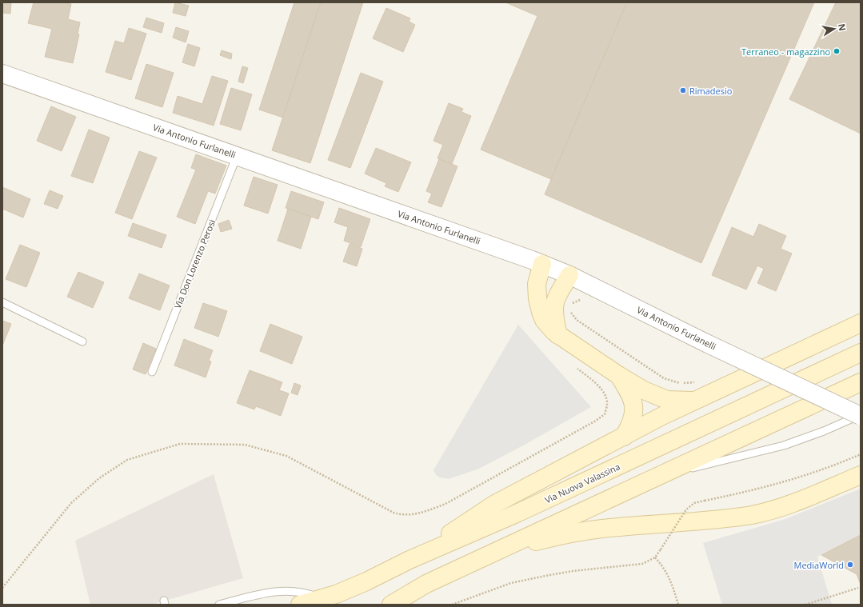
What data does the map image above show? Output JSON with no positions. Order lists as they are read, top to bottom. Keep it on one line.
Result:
{"streets":{"main road":["Via Nuova Valassina"],"street":["Via Antonio Furlanelli"],"lane":["Via Don Lorenzo Perosi"]},"crossings":[["Via Antonio Furlanelli","Via Don Lorenzo Perosi"]],"places":["Terraneo - magazzino","Rimadesio","MediaWorld"],"north":"right"}
